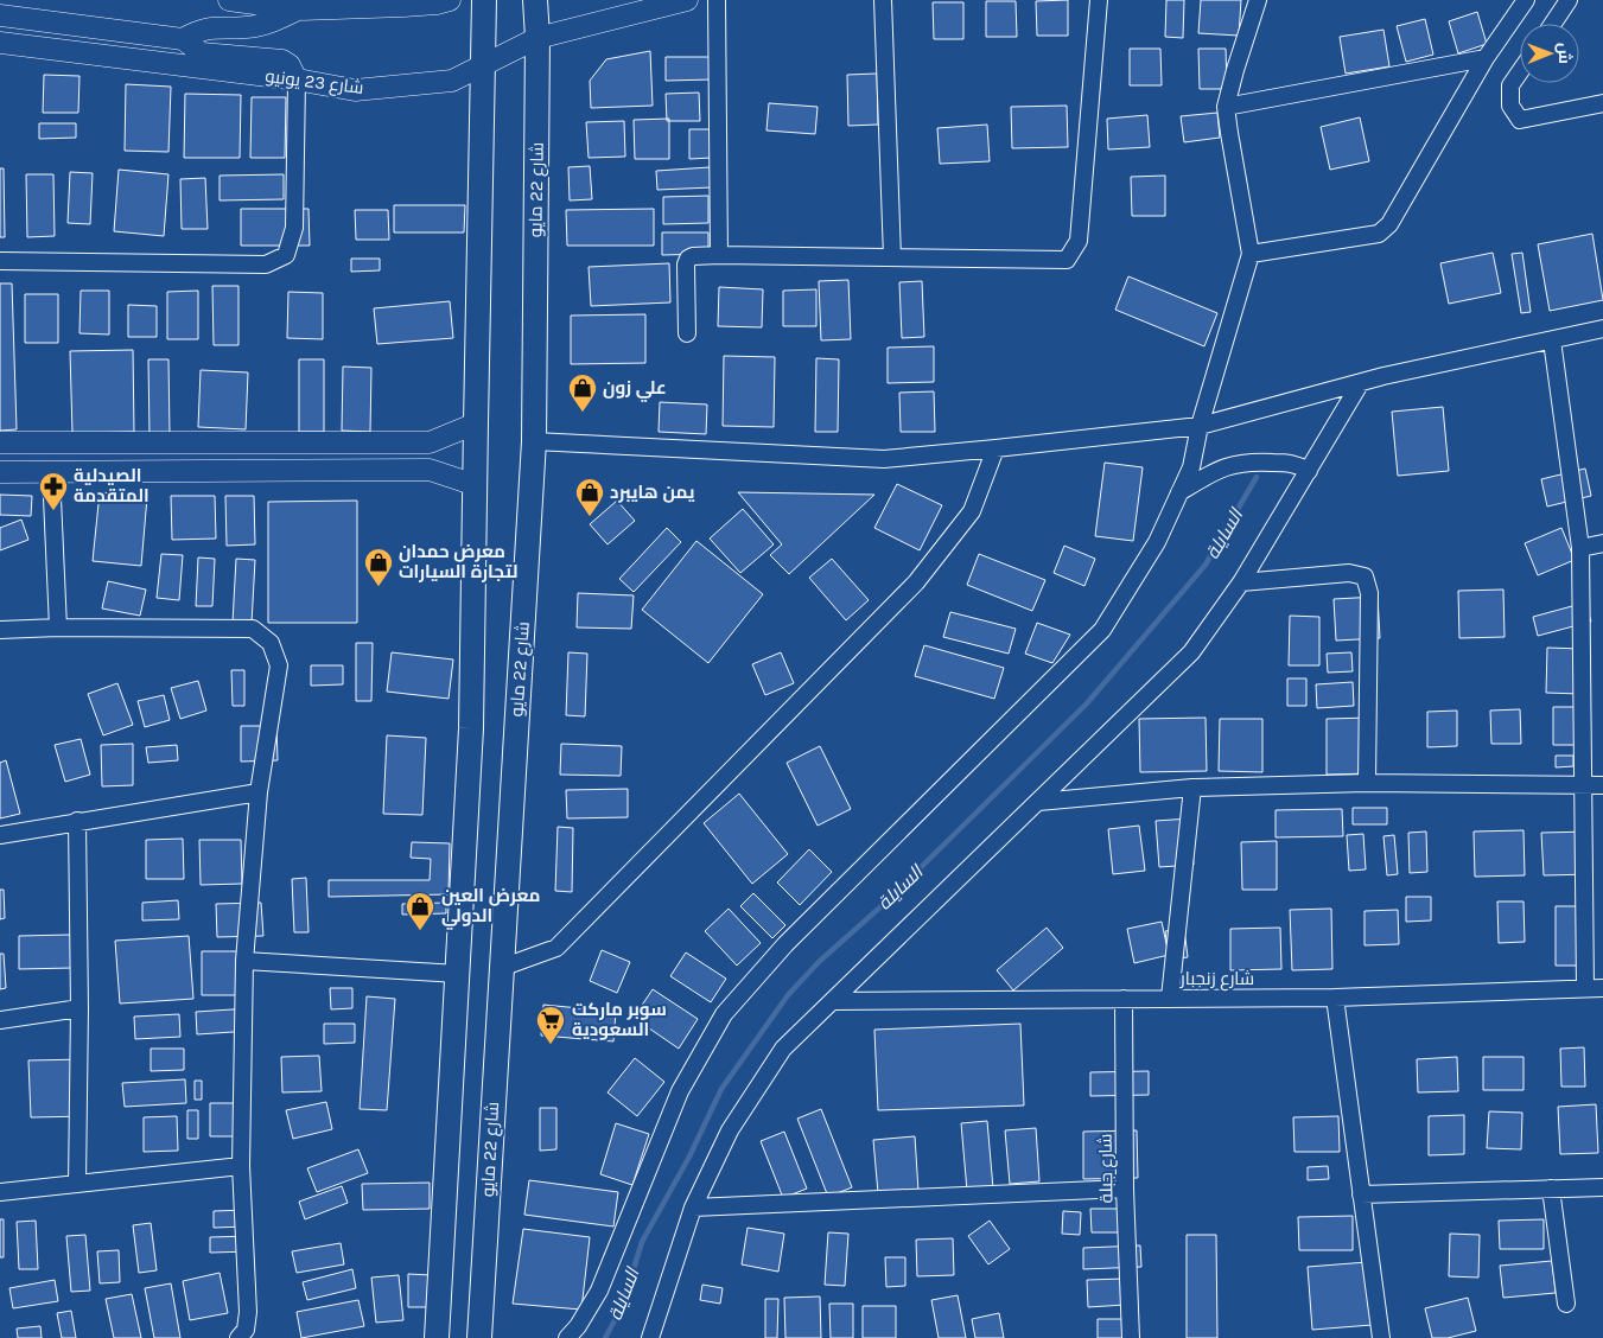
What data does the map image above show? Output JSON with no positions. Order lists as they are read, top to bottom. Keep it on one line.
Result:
{"streets":{"main road":["شارع 22 مايو"],"street":["شارع 23 يونيو","شارع زنجبار","شارع جبلة"]},"crossings":[["شارع 23 يونيو","شارع 22 مايو"],["شارع زنجبار","شارع جبلة"]],"water":["السايلة"],"places":{"shop":["علي زون","يمن هايبرد","معرض حمدان لتجارة السيارات","معرض العين الدولي"],"pharmacy":["الصيدلية المتقدمة"],"supermarket":["سوبر ماركت السعودية"]},"north":"right"}
